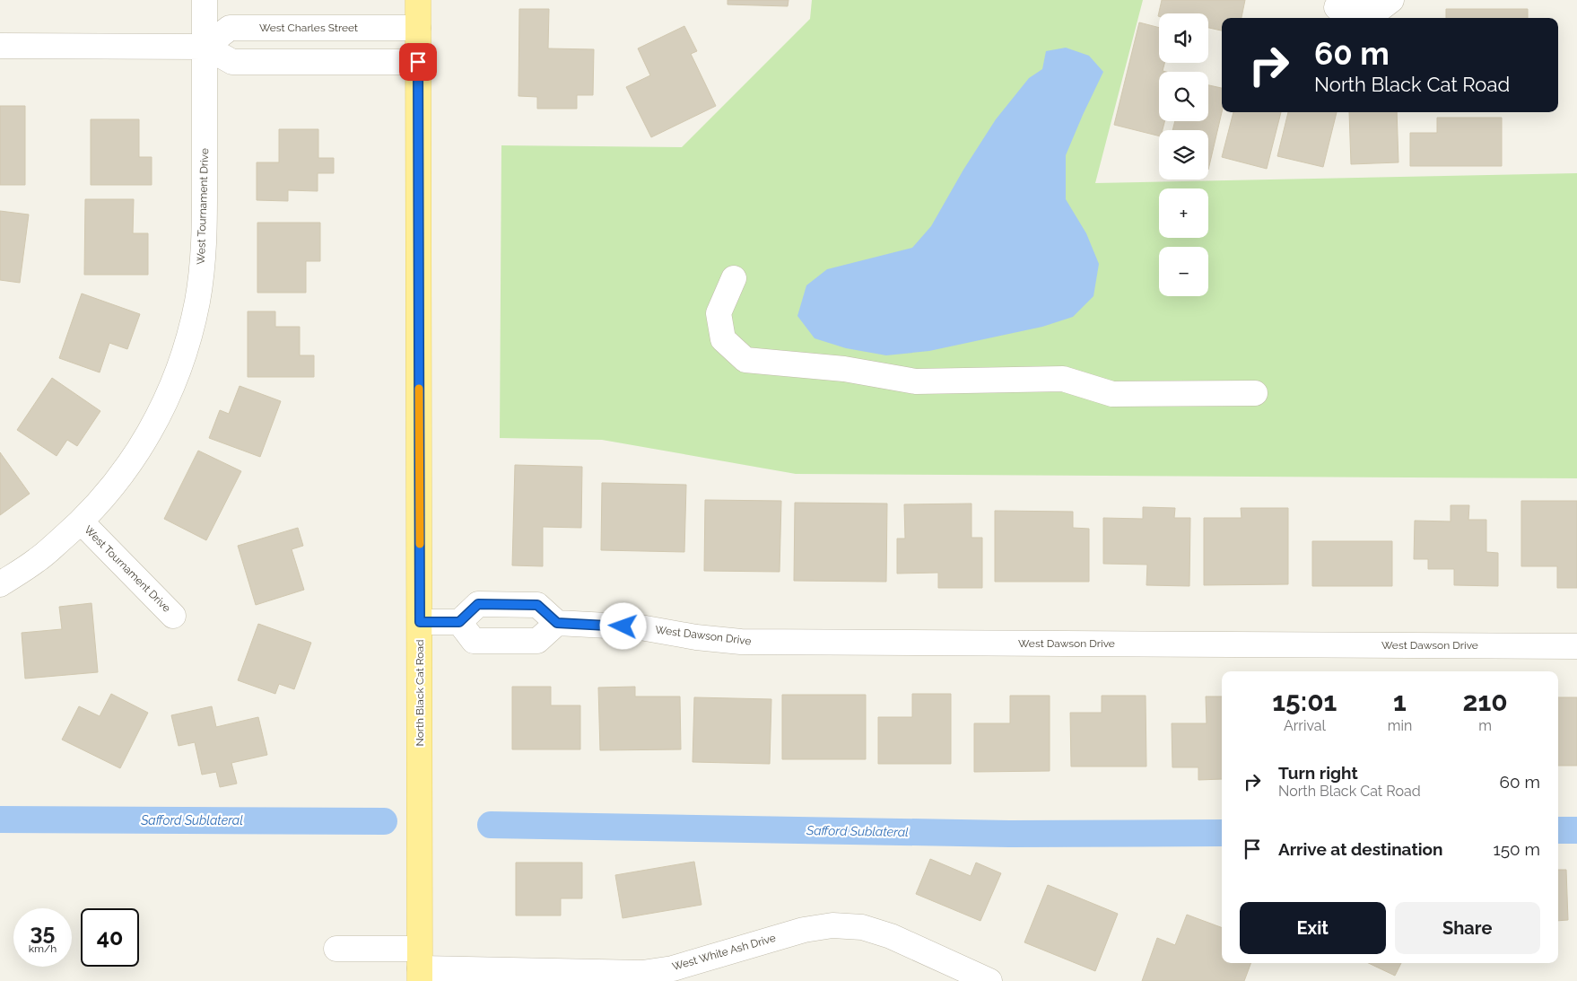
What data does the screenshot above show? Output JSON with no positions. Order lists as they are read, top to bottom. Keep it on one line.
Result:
{"streets":{"main road":["North Black Cat Road"],"street":["West Charles Street","West Tournament Drive","West Dawson Drive","West White Ash Drive"]},"crossings":[["West Charles Street","West Tournament Drive"],["West Charles Street","North Black Cat Road"],["North Black Cat Road","West White Ash Drive"]],"water":["Safford Sublateral"],"page":{"map_buttons":["+","−"],"turn":["60 m","North Black Cat Road"],"eta":["15:01","Arrival","1","min","210","m"],"list":[{"name":"Turn right","note":"North Black Cat Road","value":"60 m"},{"name":"Arrive at destination","value":"150 m"}],"buttons":["Exit","Share"],"speed":"35 km/h","limit":"40"}}
